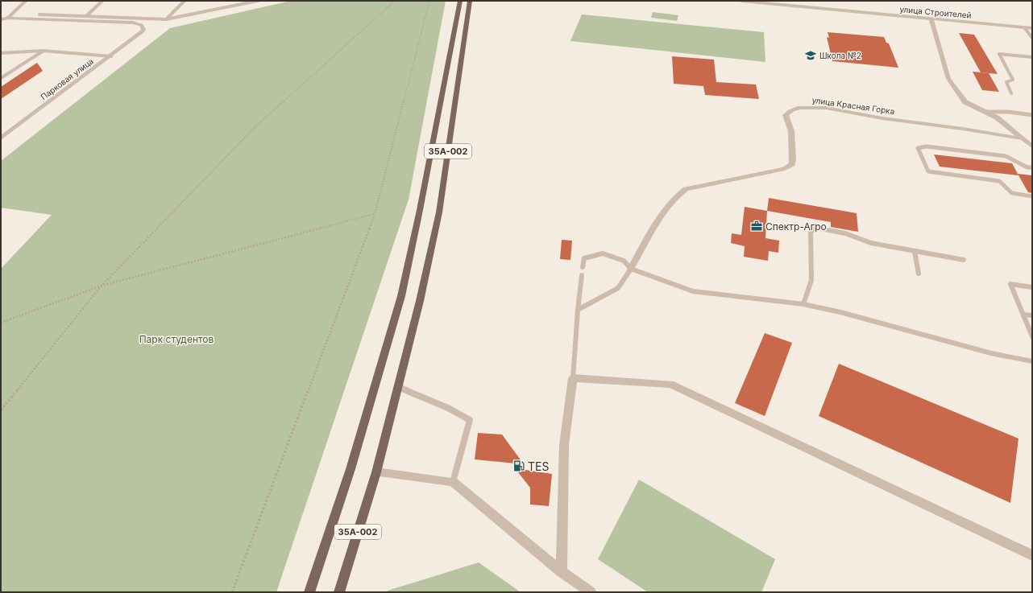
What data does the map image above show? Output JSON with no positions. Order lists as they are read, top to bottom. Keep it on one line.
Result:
{"streets":{"main road":["35А-002"],"street":["улица Строителей","Парковая улица","улица Красная Горка"]},"parks":["Парк студентов"],"places":{"school or university":["Школа №2"],"office":["Спектр-Агро"],"fuel station":["TES"]}}
